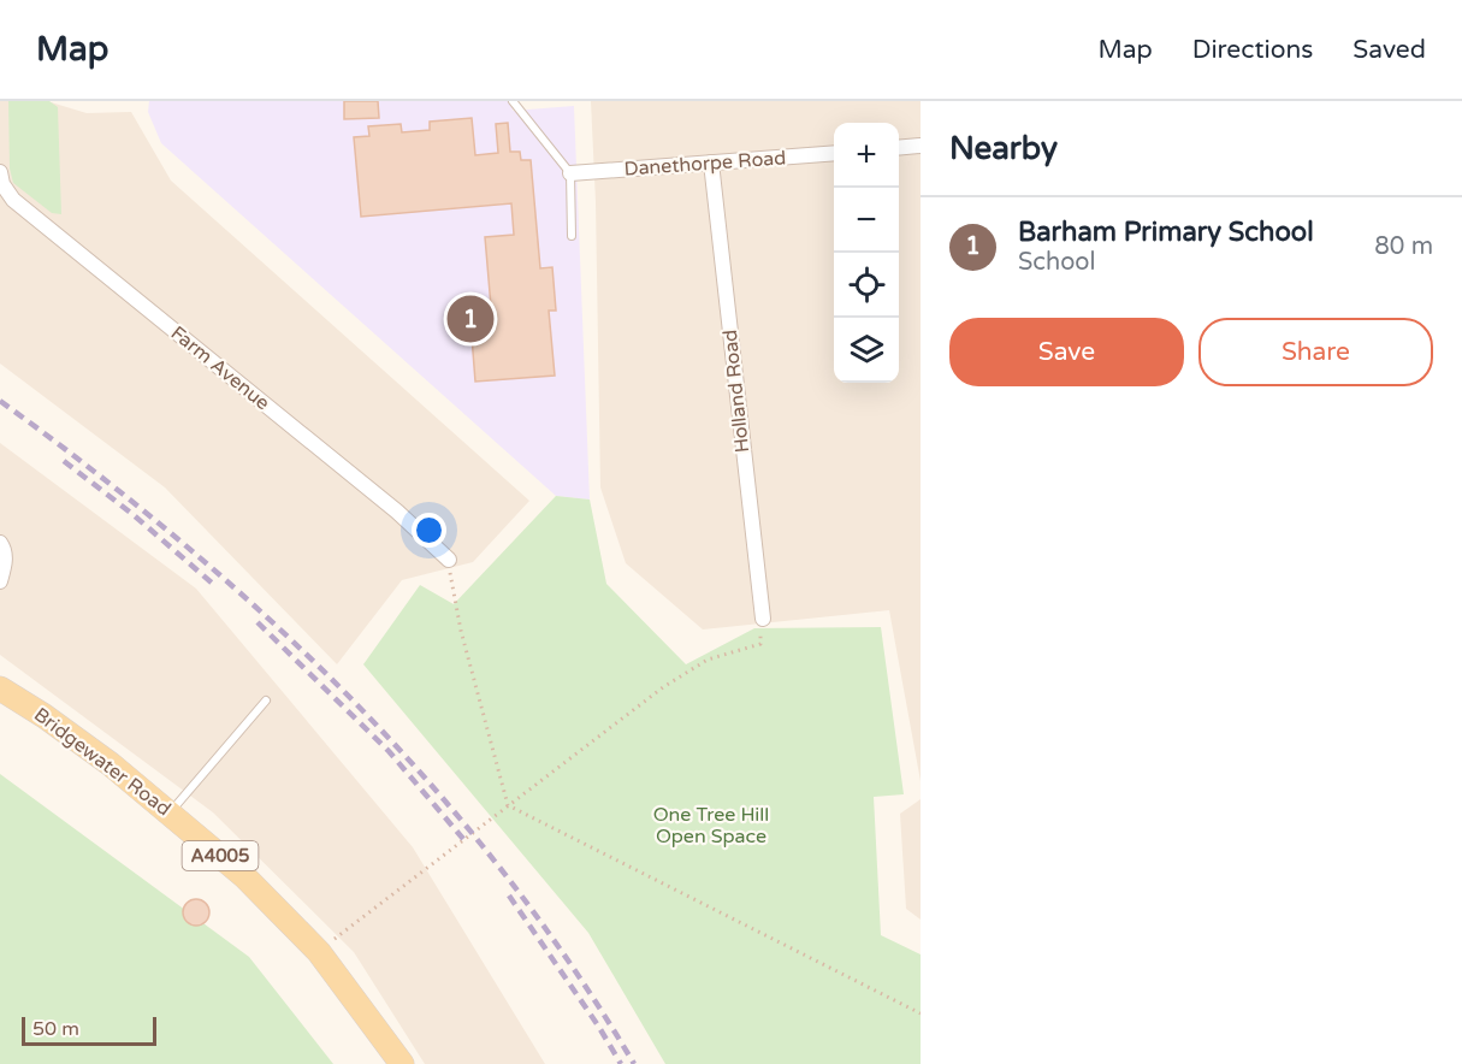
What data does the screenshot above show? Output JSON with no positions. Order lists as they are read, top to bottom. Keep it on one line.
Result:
{"streets":{"main road":["Bridgewater Road","A4005"],"street":["Danethorpe Road","Farm Avenue","Holland Road"]},"crossings":[["Danethorpe Road","Holland Road"]],"parks":["One Tree Hill Open Space"],"scale_bar":"50 m","page":{"header":"Map","nav":["Map","Directions","Saved"],"heading":"Nearby","map_buttons":["+","−"],"list":[{"mark":"1","name":"Barham Primary School","note":"School","value":"80 m"}],"pins":"1","buttons":["Save","Share"],"scale":"50 m"}}
